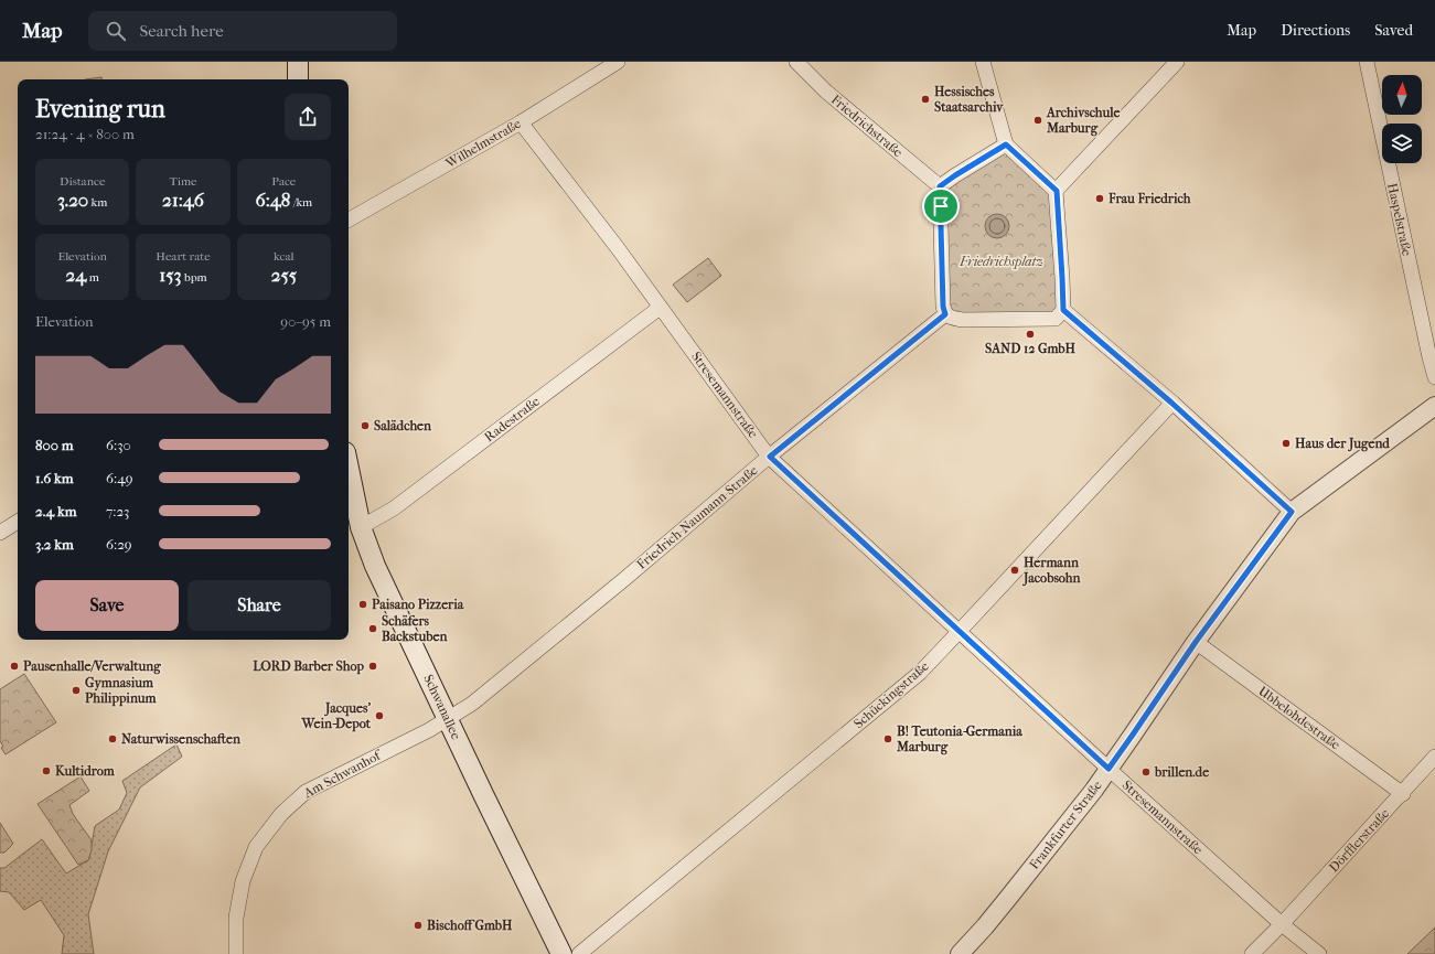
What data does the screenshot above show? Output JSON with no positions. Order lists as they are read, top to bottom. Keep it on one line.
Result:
{"streets":{"main road":["Schwanallee"],"street":["Friedrichstraße","Wilhelmstraße","Haspelstraße","Stresemannstraße","Radestraße","Friedrich-Naumann-Straße","Schückingstraße","Ubbelohdestraße","Am Schwanhof","Frankfurter Straße","Dörfflerstraße"]},"crossings":[["Wilhelmstraße","Stresemannstraße"],["Stresemannstraße","Radestraße"],["Stresemannstraße","Friedrich-Naumann-Straße"],["Stresemannstraße","Schückingstraße"],["Stresemannstraße","Frankfurter Straße"],["Stresemannstraße","Dörfflerstraße"],["Radestraße","Schwanallee"],["Friedrich-Naumann-Straße","Schwanallee"],["Friedrich-Naumann-Straße","Am Schwanhof"],["Schwanallee","Am Schwanhof"],["Ubbelohdestraße","Frankfurter Straße"],["Ubbelohdestraße","Dörfflerstraße"]],"parks":["Friedrichsplatz"],"places":["Hessisches Staatsarchiv","Archivschule Marburg","Frau Friedrich","SAND 12 GmbH","Salädchen","Haus der Jugend","Hermann Jacobsohn","Paisano Pizzeria","Schäfers Backstuben","Pausenhalle/Verwaltung","LORD Barber Shop","Gymnasium Philippinum","Jacques' Wein-Depot","Naturwissenschaften","B! Teutonia-Germania Marburg","Kultidrom","brillen.de","Bischoff GmbH"],"north":"top","page":{"header":"Map","search":"Search here","nav":["Map","Directions","Saved"],"heading":["Evening run","21:24 · 4 × 800 m"],"stats":[["Distance","3.20 km"],["Time","21:46"],["Pace","6:48 /km"],["Elevation","24 m"],["Heart rate","153 bpm"],["kcal","255"]],"chart":["Elevation","90–95 m"],"list":[{"name":"800 m","note":"6:30"},{"name":"1.6 km","note":"6:49"},{"name":"2.4 km","note":"7:23"},{"name":"3.2 km","note":"6:29"}],"buttons":["Save","Share"]}}
